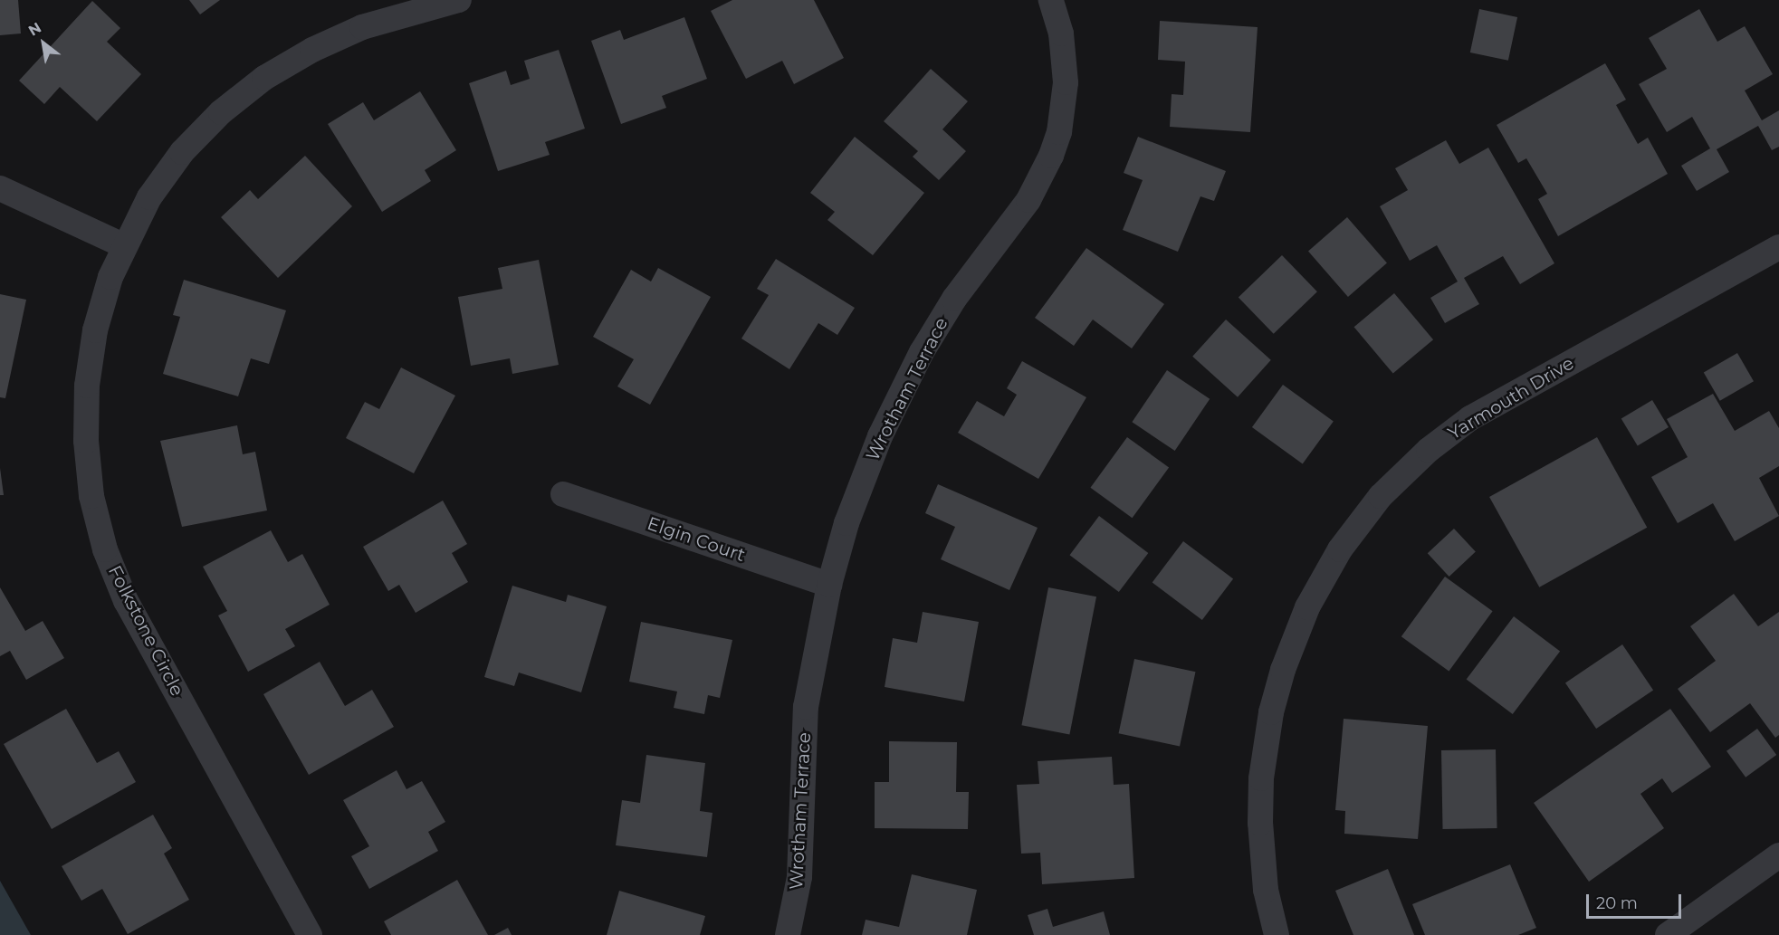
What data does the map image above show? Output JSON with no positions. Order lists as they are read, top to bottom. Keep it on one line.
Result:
{"streets":{"street":["Wrotham Terrace","Yarmouth Drive","Elgin Court","Folkstone Circle"]},"crossings":[["Wrotham Terrace","Elgin Court"]],"scale_bar":"20 m","north":"top left"}
